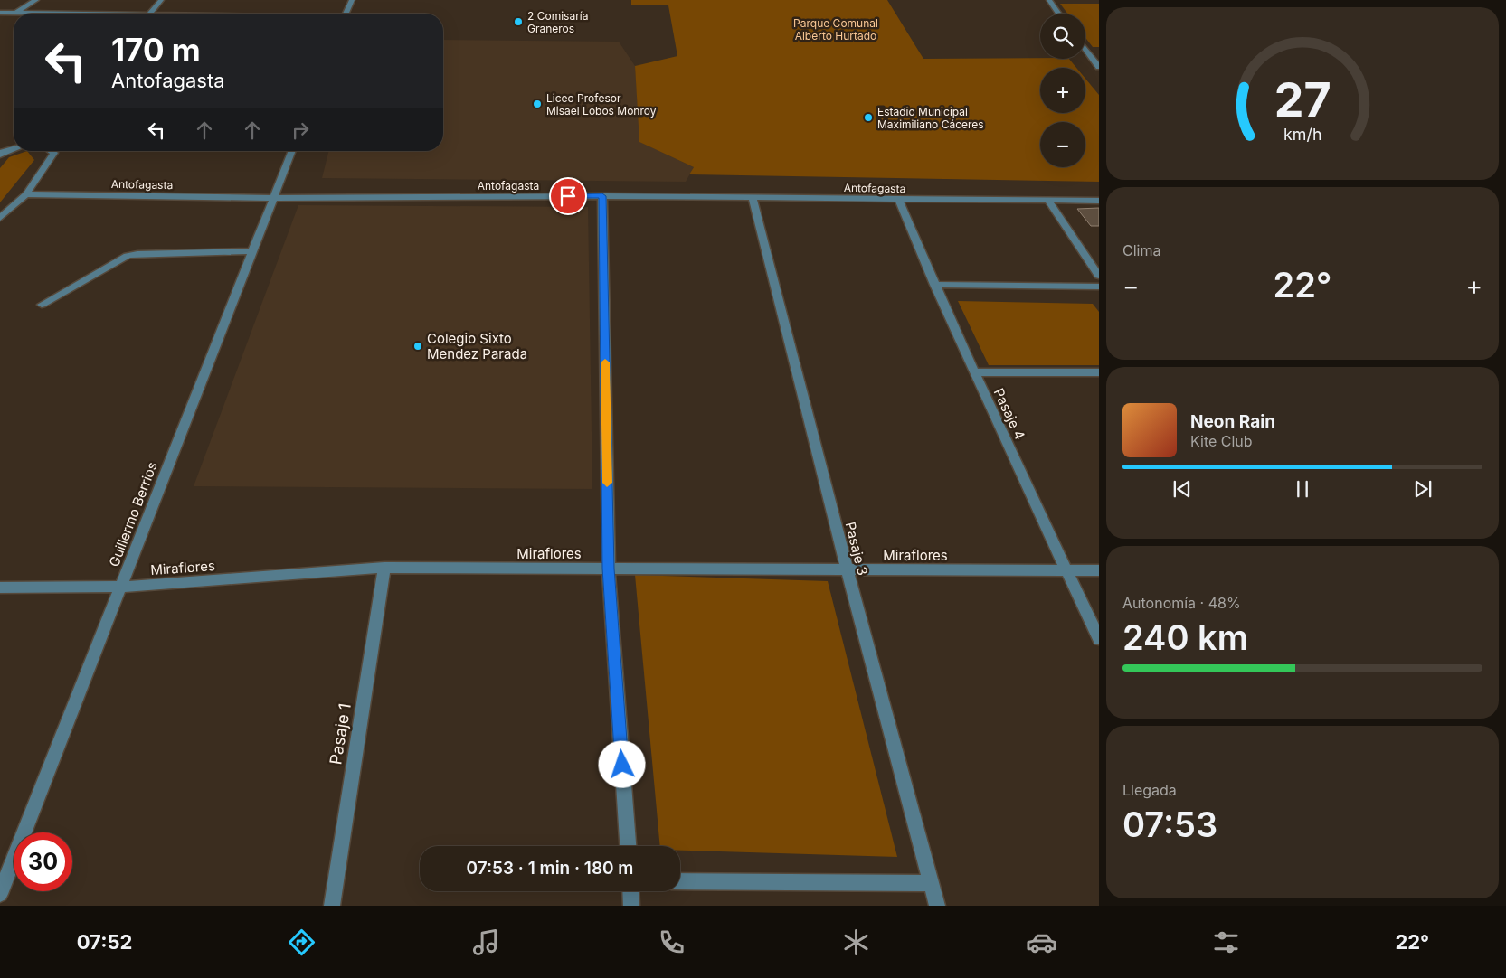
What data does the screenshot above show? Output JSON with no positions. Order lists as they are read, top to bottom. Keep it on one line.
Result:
{"streets":{"street":["Antofagasta","Pasaje 4","Guillermo Berrios","Pasaje 3","Miraflores","Pasaje 1"]},"crossings":[["Antofagasta","Pasaje 4"],["Antofagasta","Guillermo Berrios"],["Antofagasta","Pasaje 3"],["Pasaje 4","Miraflores"],["Guillermo Berrios","Miraflores"],["Pasaje 3","Miraflores"],["Miraflores","Pasaje 1"]],"parks":["Parque Comunal Alberto Hurtado"],"places":["2 Comisaría Graneros","Liceo Profesor Misael Lobos Monroy","Estadio Municipal Maximiliano Cáceres","Colegio Sixto Mendez Parada"],"page":{"map_buttons":["+","−"],"turn":["170 m","Antofagasta"],"tile":["Clima",["Autonomía · 48%","240 km"],["Llegada","07:53"]],"heat":["−","22°","+"],"song":["Neon Rain","Kite Club"],"limit":"30","trip":"07:53 · 1 min · 180 m","tabs":["07:52","22°"],"gauge":["27","km/h"]}}
